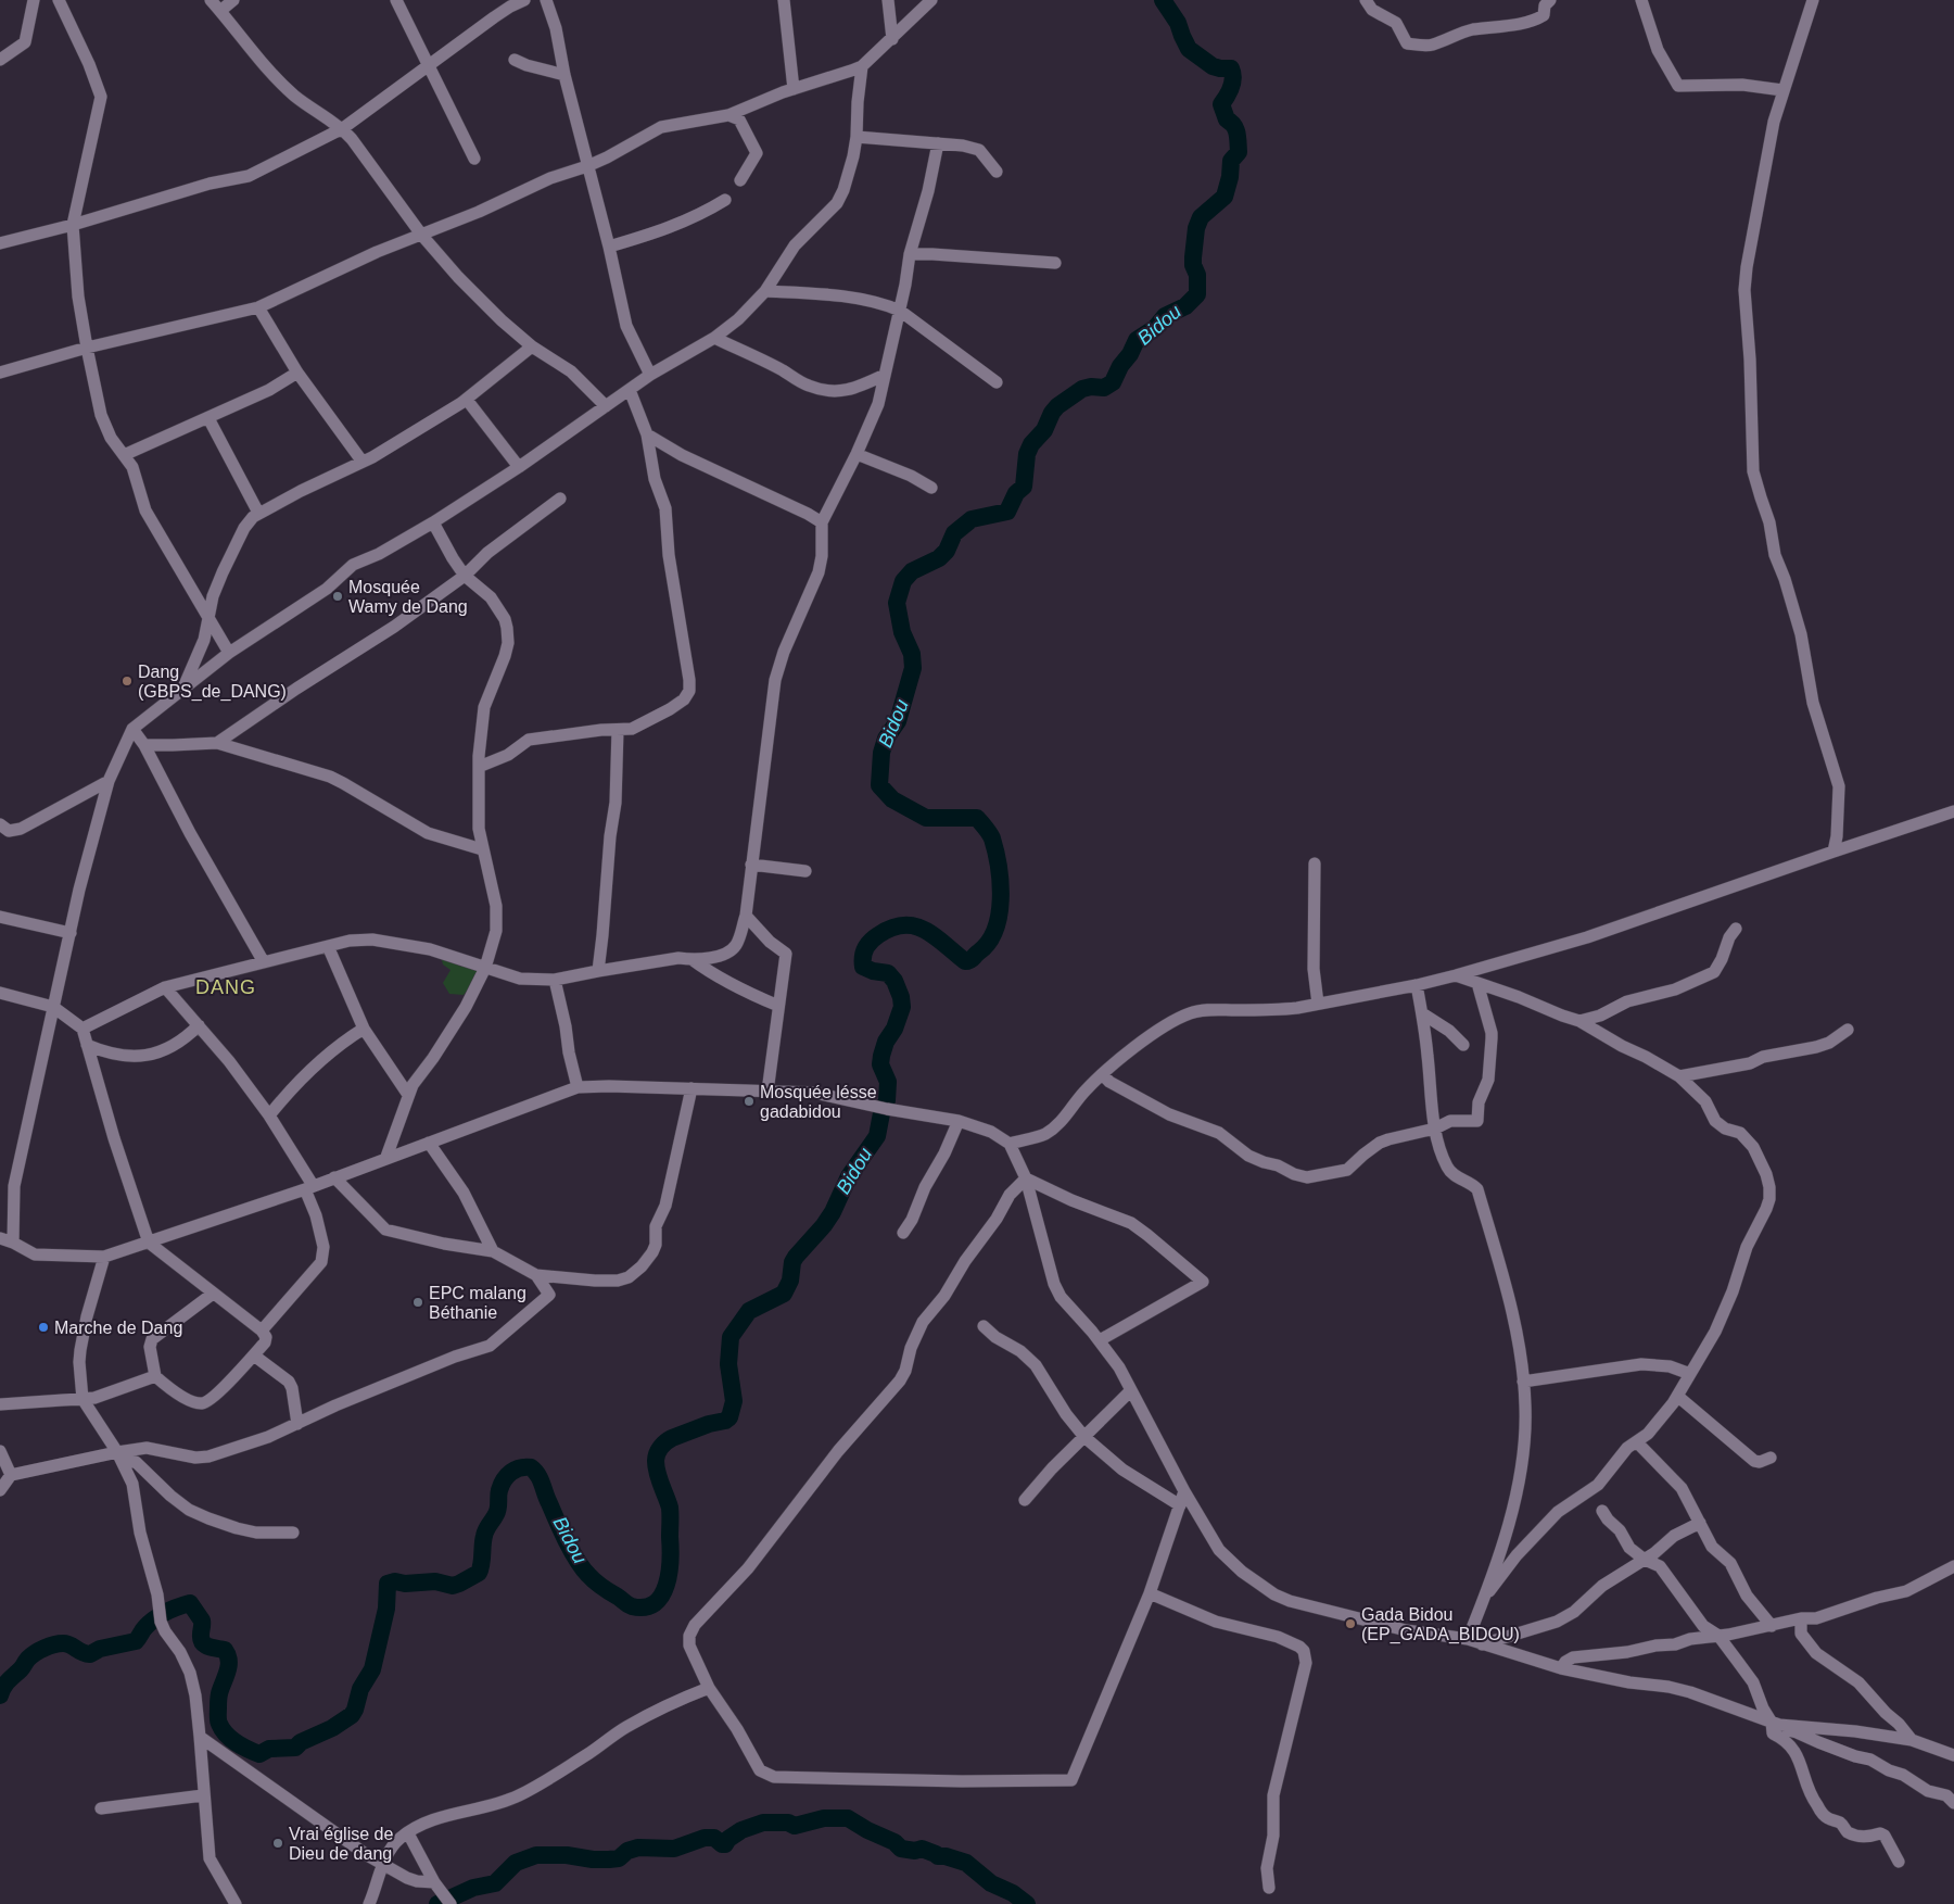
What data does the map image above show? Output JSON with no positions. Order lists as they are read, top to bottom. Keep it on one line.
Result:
{"districts":["DANG"],"water":["Bidou"],"places":["Mosquée Wamy de Dang","Dang (GBPS_de_DANG)","Mosquée lésse gadabidou","EPC malang Béthanie","Marche de Dang","Gada Bidou (EP_GADA_BIDOU)","Vrai église de Dieu de dang"]}
